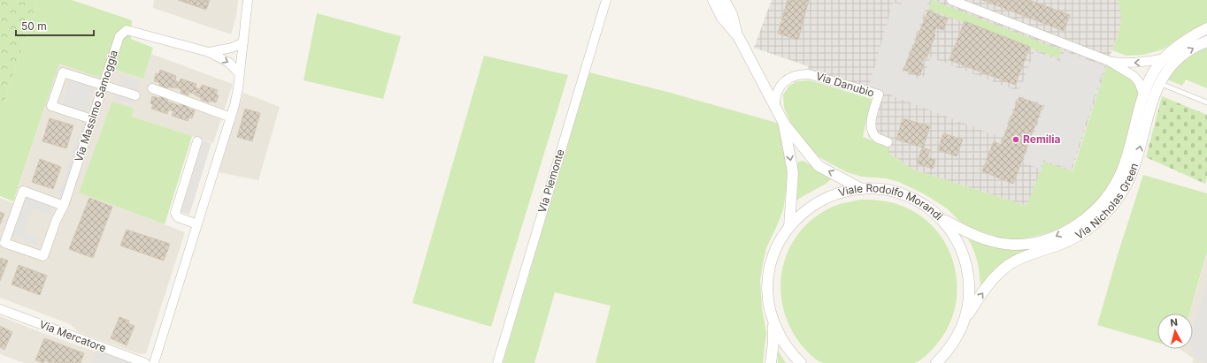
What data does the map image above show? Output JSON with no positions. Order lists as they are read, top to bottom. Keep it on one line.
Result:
{"streets":{"street":["Via Danubio","Via Massimo Samoggia","Via Piemonte","Via Nicholas Green","Viale Rodolfo Morandi","Via Mercatore"]},"crossings":[["Via Nicholas Green","Viale Rodolfo Morandi"]],"places":["Remilia"],"scale_bar":"50 m","north":"top"}
